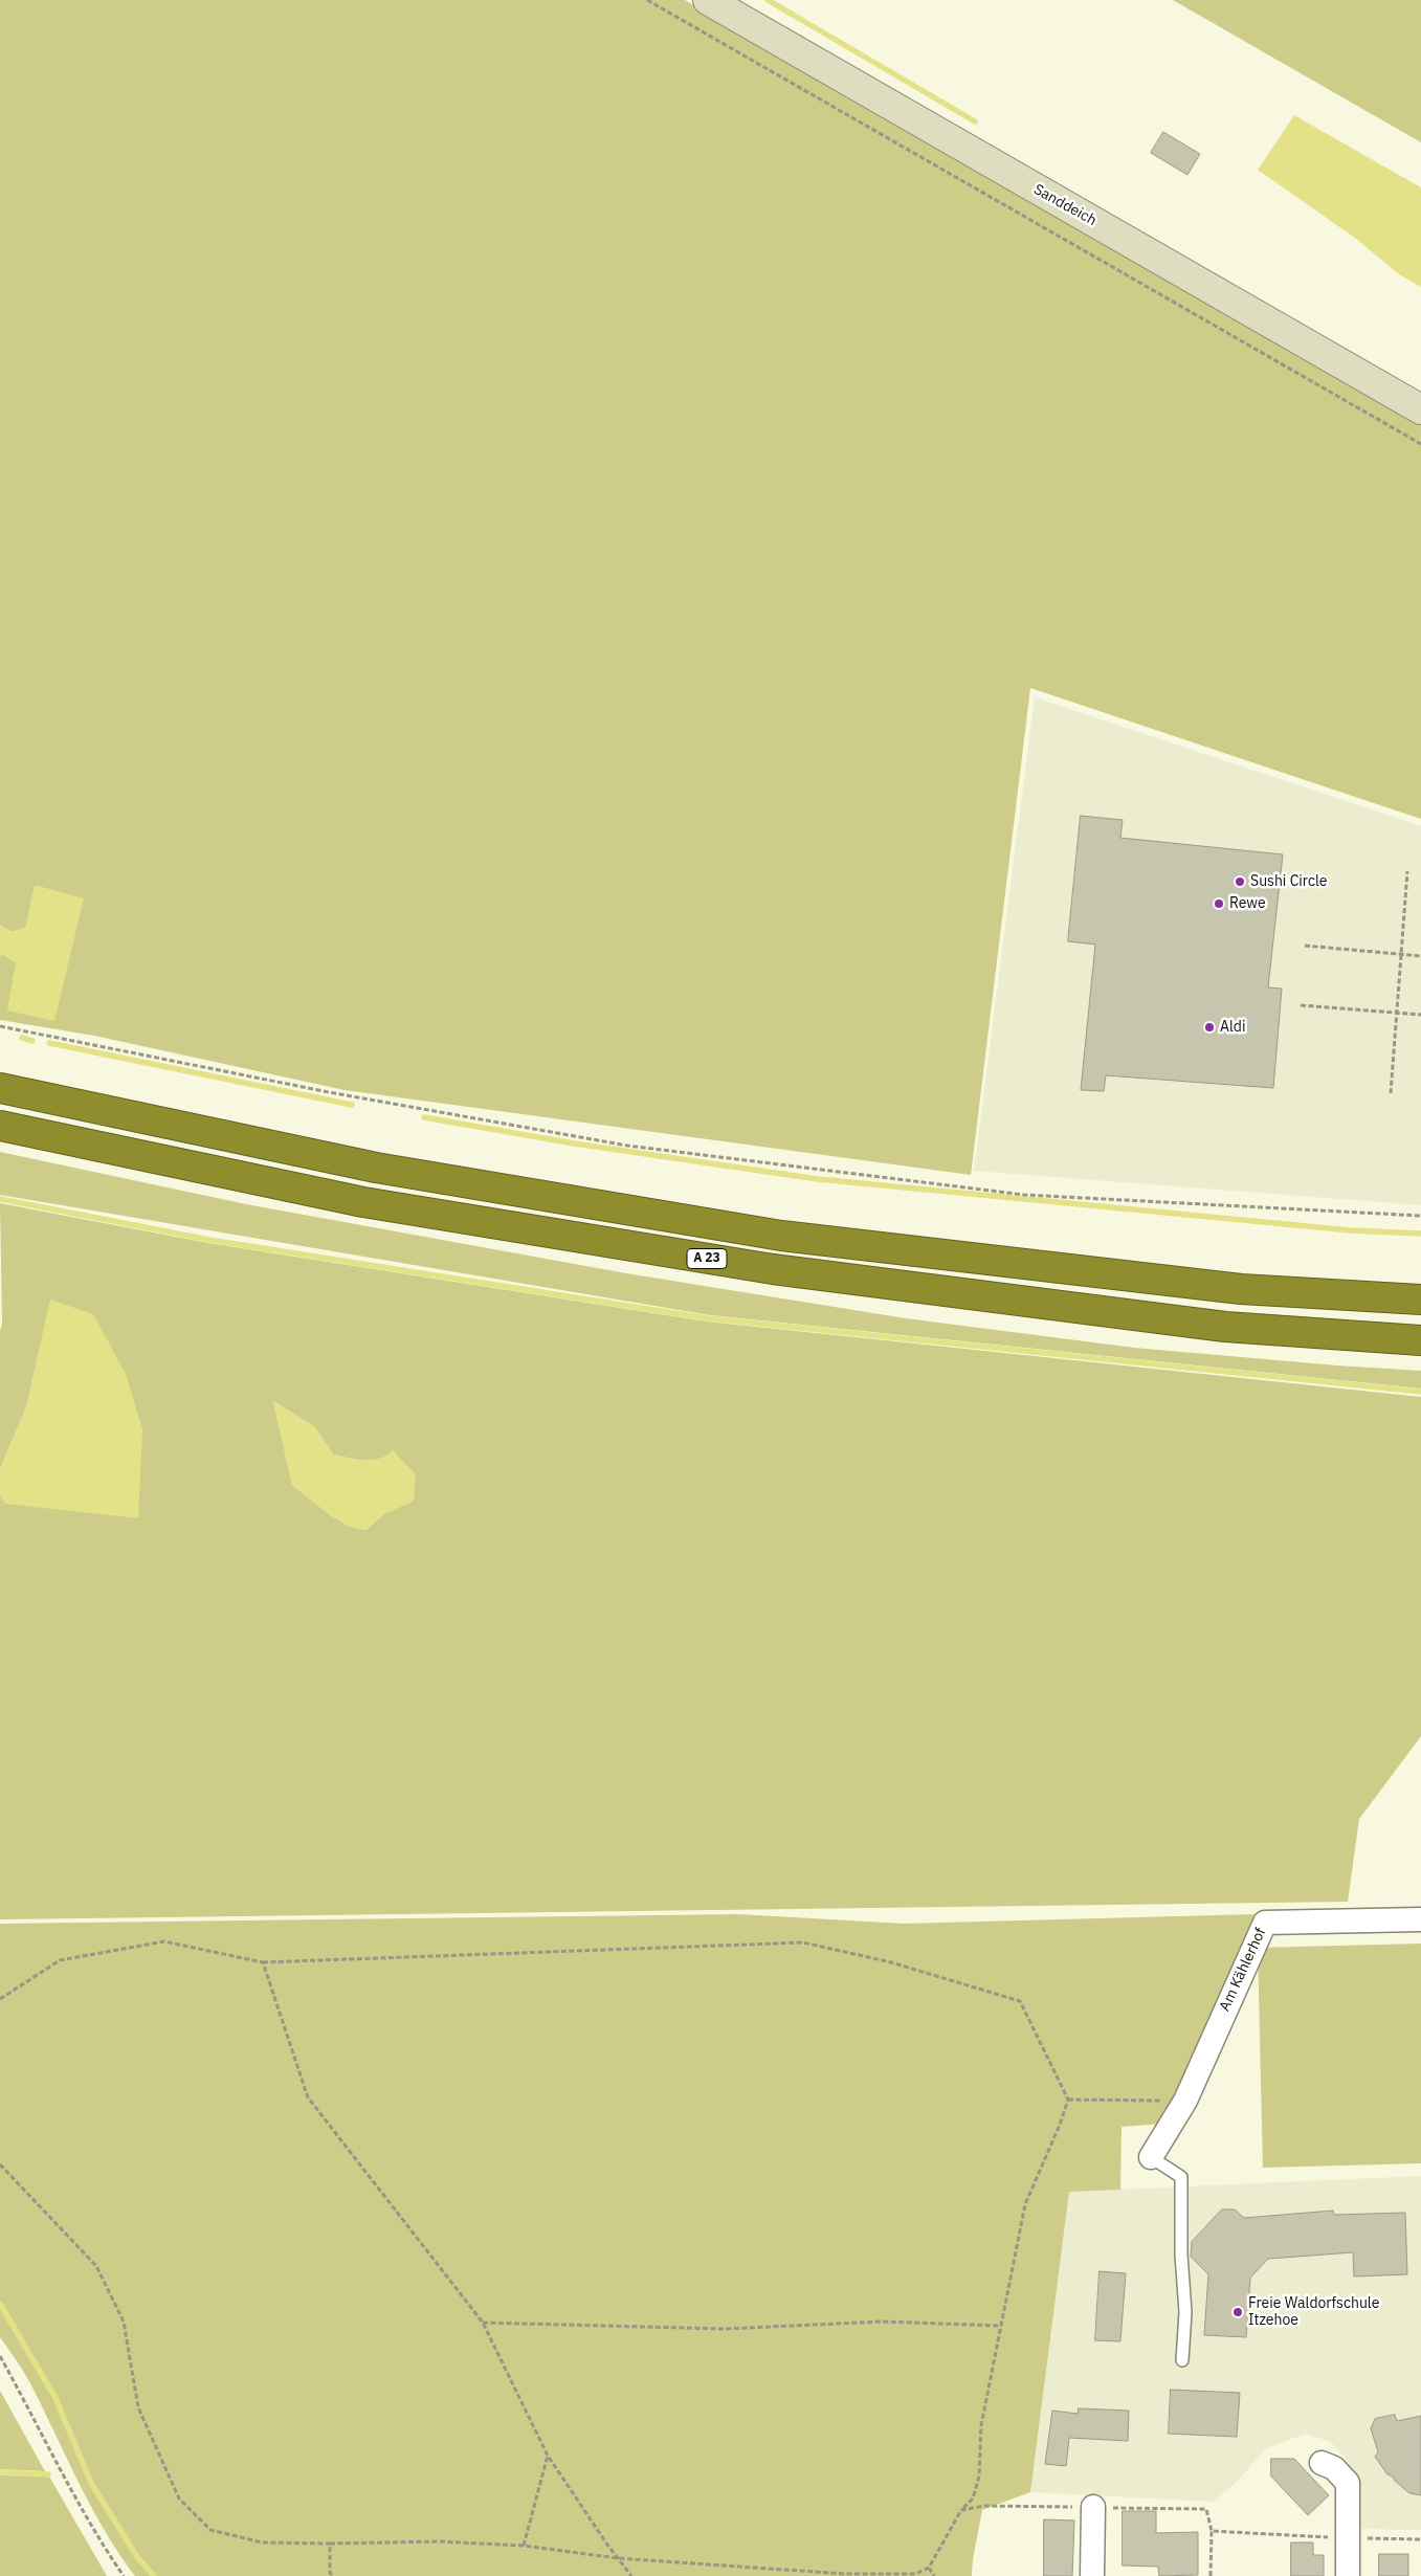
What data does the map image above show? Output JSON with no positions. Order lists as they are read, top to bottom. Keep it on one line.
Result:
{"streets":{"highway":["A 23"],"street":["Sanddeich","Am Kählerhof"]},"places":["Sushi Circle","Rewe","Aldi","Freie Waldorfschule Itzehoe"]}
